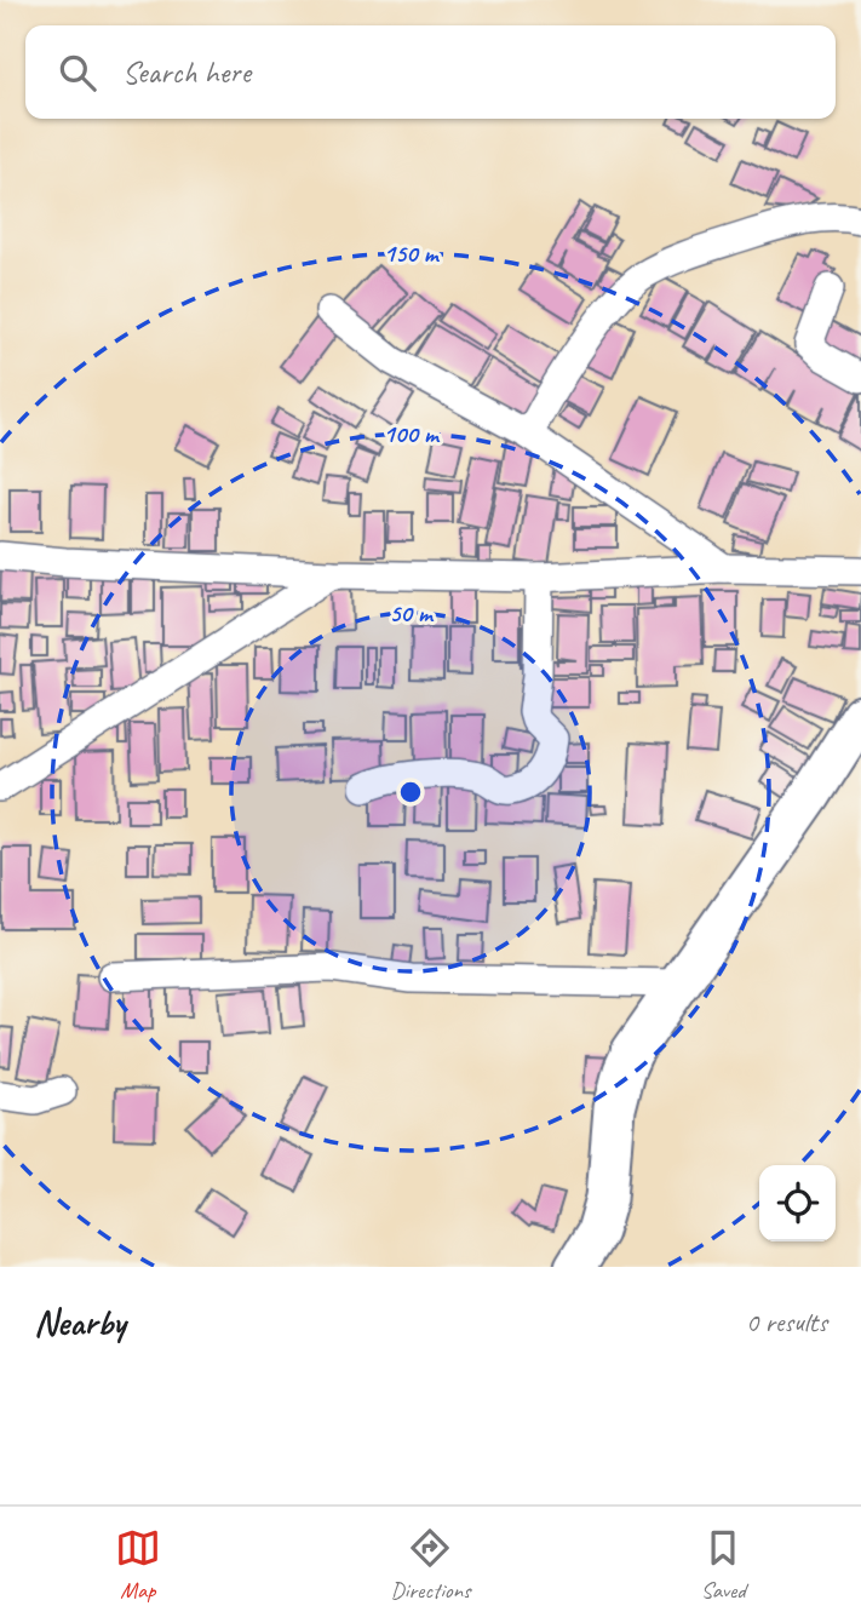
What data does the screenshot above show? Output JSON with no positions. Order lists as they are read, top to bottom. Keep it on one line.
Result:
{"page":{"search":"Search here","heading":["Nearby","0 results"],"nav":["Map","Directions","Saved"]},"rings":["150 m","100 m","50 m"]}
